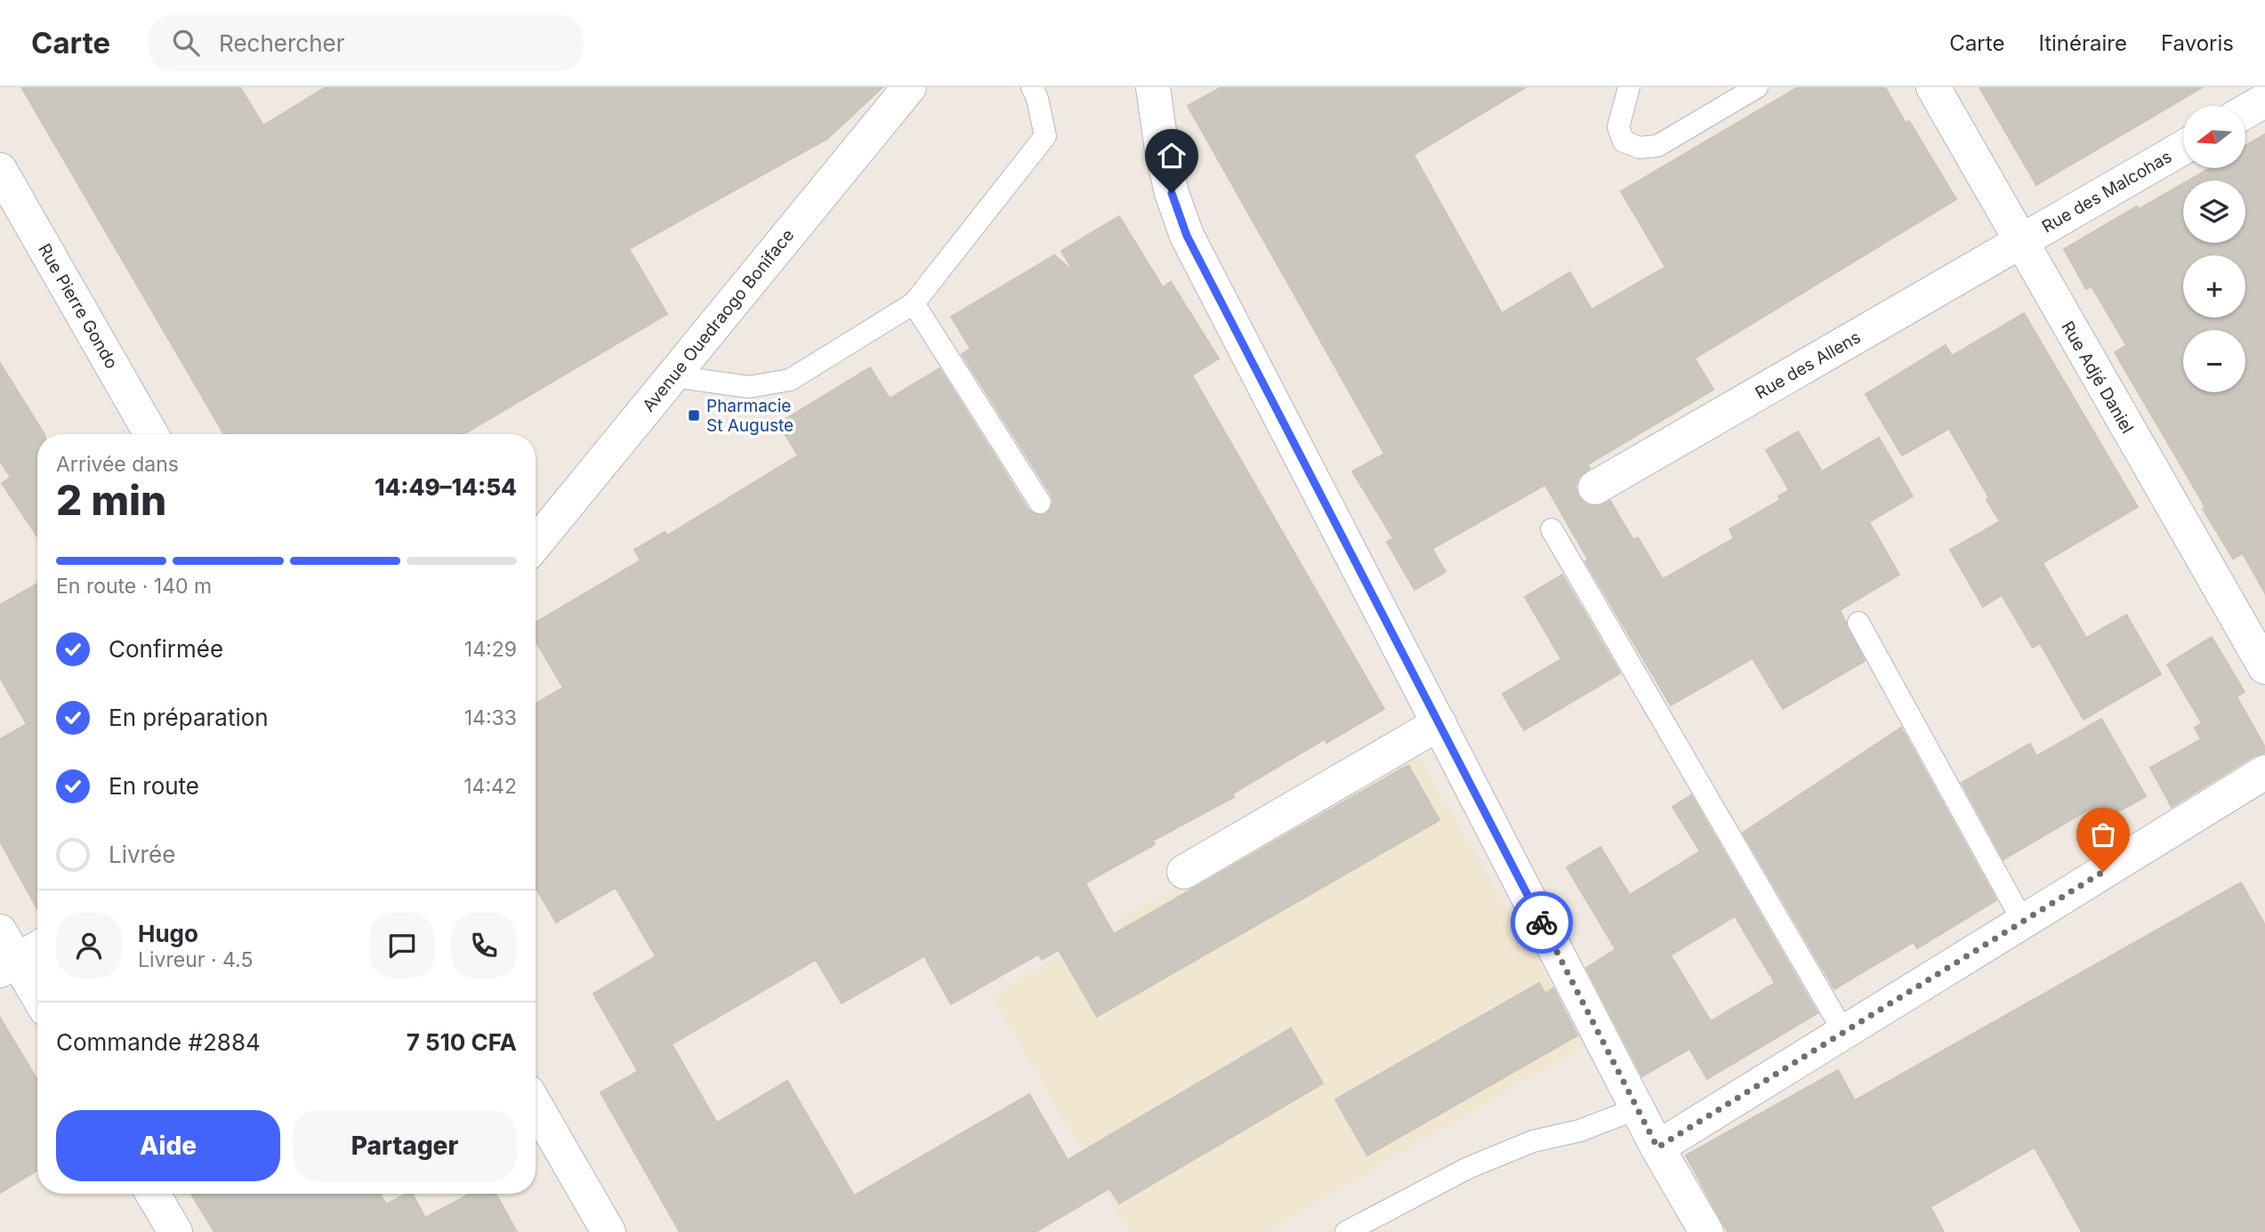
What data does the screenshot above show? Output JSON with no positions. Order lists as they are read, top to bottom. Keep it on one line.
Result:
{"streets":{"street":["Rue des Malcohas","Rue Pierre Gondo","Avenue Ouedraogo Boniface","Rue des Allens","Rue Adjé Daniel"]},"crossings":[["Rue des Malcohas","Rue des Allens"],["Rue des Malcohas","Rue Adjé Daniel"],["Rue des Allens","Rue Adjé Daniel"]],"places":{"transit":["Pharmacie St Auguste"]},"north":"left","page":{"header":"Carte","search":"Rechercher","nav":["Carte","Itinéraire","Favoris"],"map_buttons":["+","−"],"heading":["2 min","Arrivée dans","14:49–14:54"],"panel":["Hugo","Livreur · 4.5","Commande #2884","7 510 CFA"],"bar":"En route · 140 m","list":[["Confirmée","14:29"],["En préparation","14:33"],["En route","14:42"],"Livrée"],"buttons":["Aide","Partager"]}}
